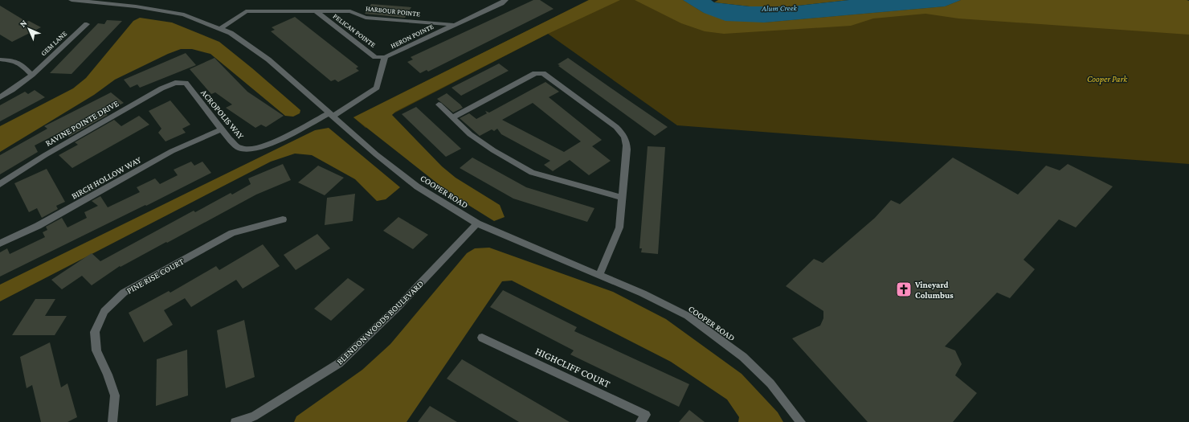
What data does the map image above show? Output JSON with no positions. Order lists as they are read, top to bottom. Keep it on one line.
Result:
{"streets":{"street":["HARBOUR POINTE","PELICAN POINTE","HERON POINTE","GEM LANE","ACROPOLIS WAY","RAVINE POINTE DRIVE","BIRCH HOLLOW WAY","COOPER ROAD","PINE RISE COURT","BLENDON WOODS BOULEVARD","HIGHCLIFF COURT"]},"crossings":[["HARBOUR POINTE","PELICAN POINTE"],["HARBOUR POINTE","HERON POINTE"],["HARBOUR POINTE","COOPER ROAD"],["PELICAN POINTE","HERON POINTE"],["HERON POINTE","ACROPOLIS WAY"],["HERON POINTE","COOPER ROAD"],["ACROPOLIS WAY","RAVINE POINTE DRIVE"],["ACROPOLIS WAY","BIRCH HOLLOW WAY"],["ACROPOLIS WAY","COOPER ROAD"],["COOPER ROAD","BLENDON WOODS BOULEVARD"]],"water":["Alum Creek"],"parks":["Cooper Park"],"places":{"church":["Vineyard Columbus"]},"north":"top left"}
